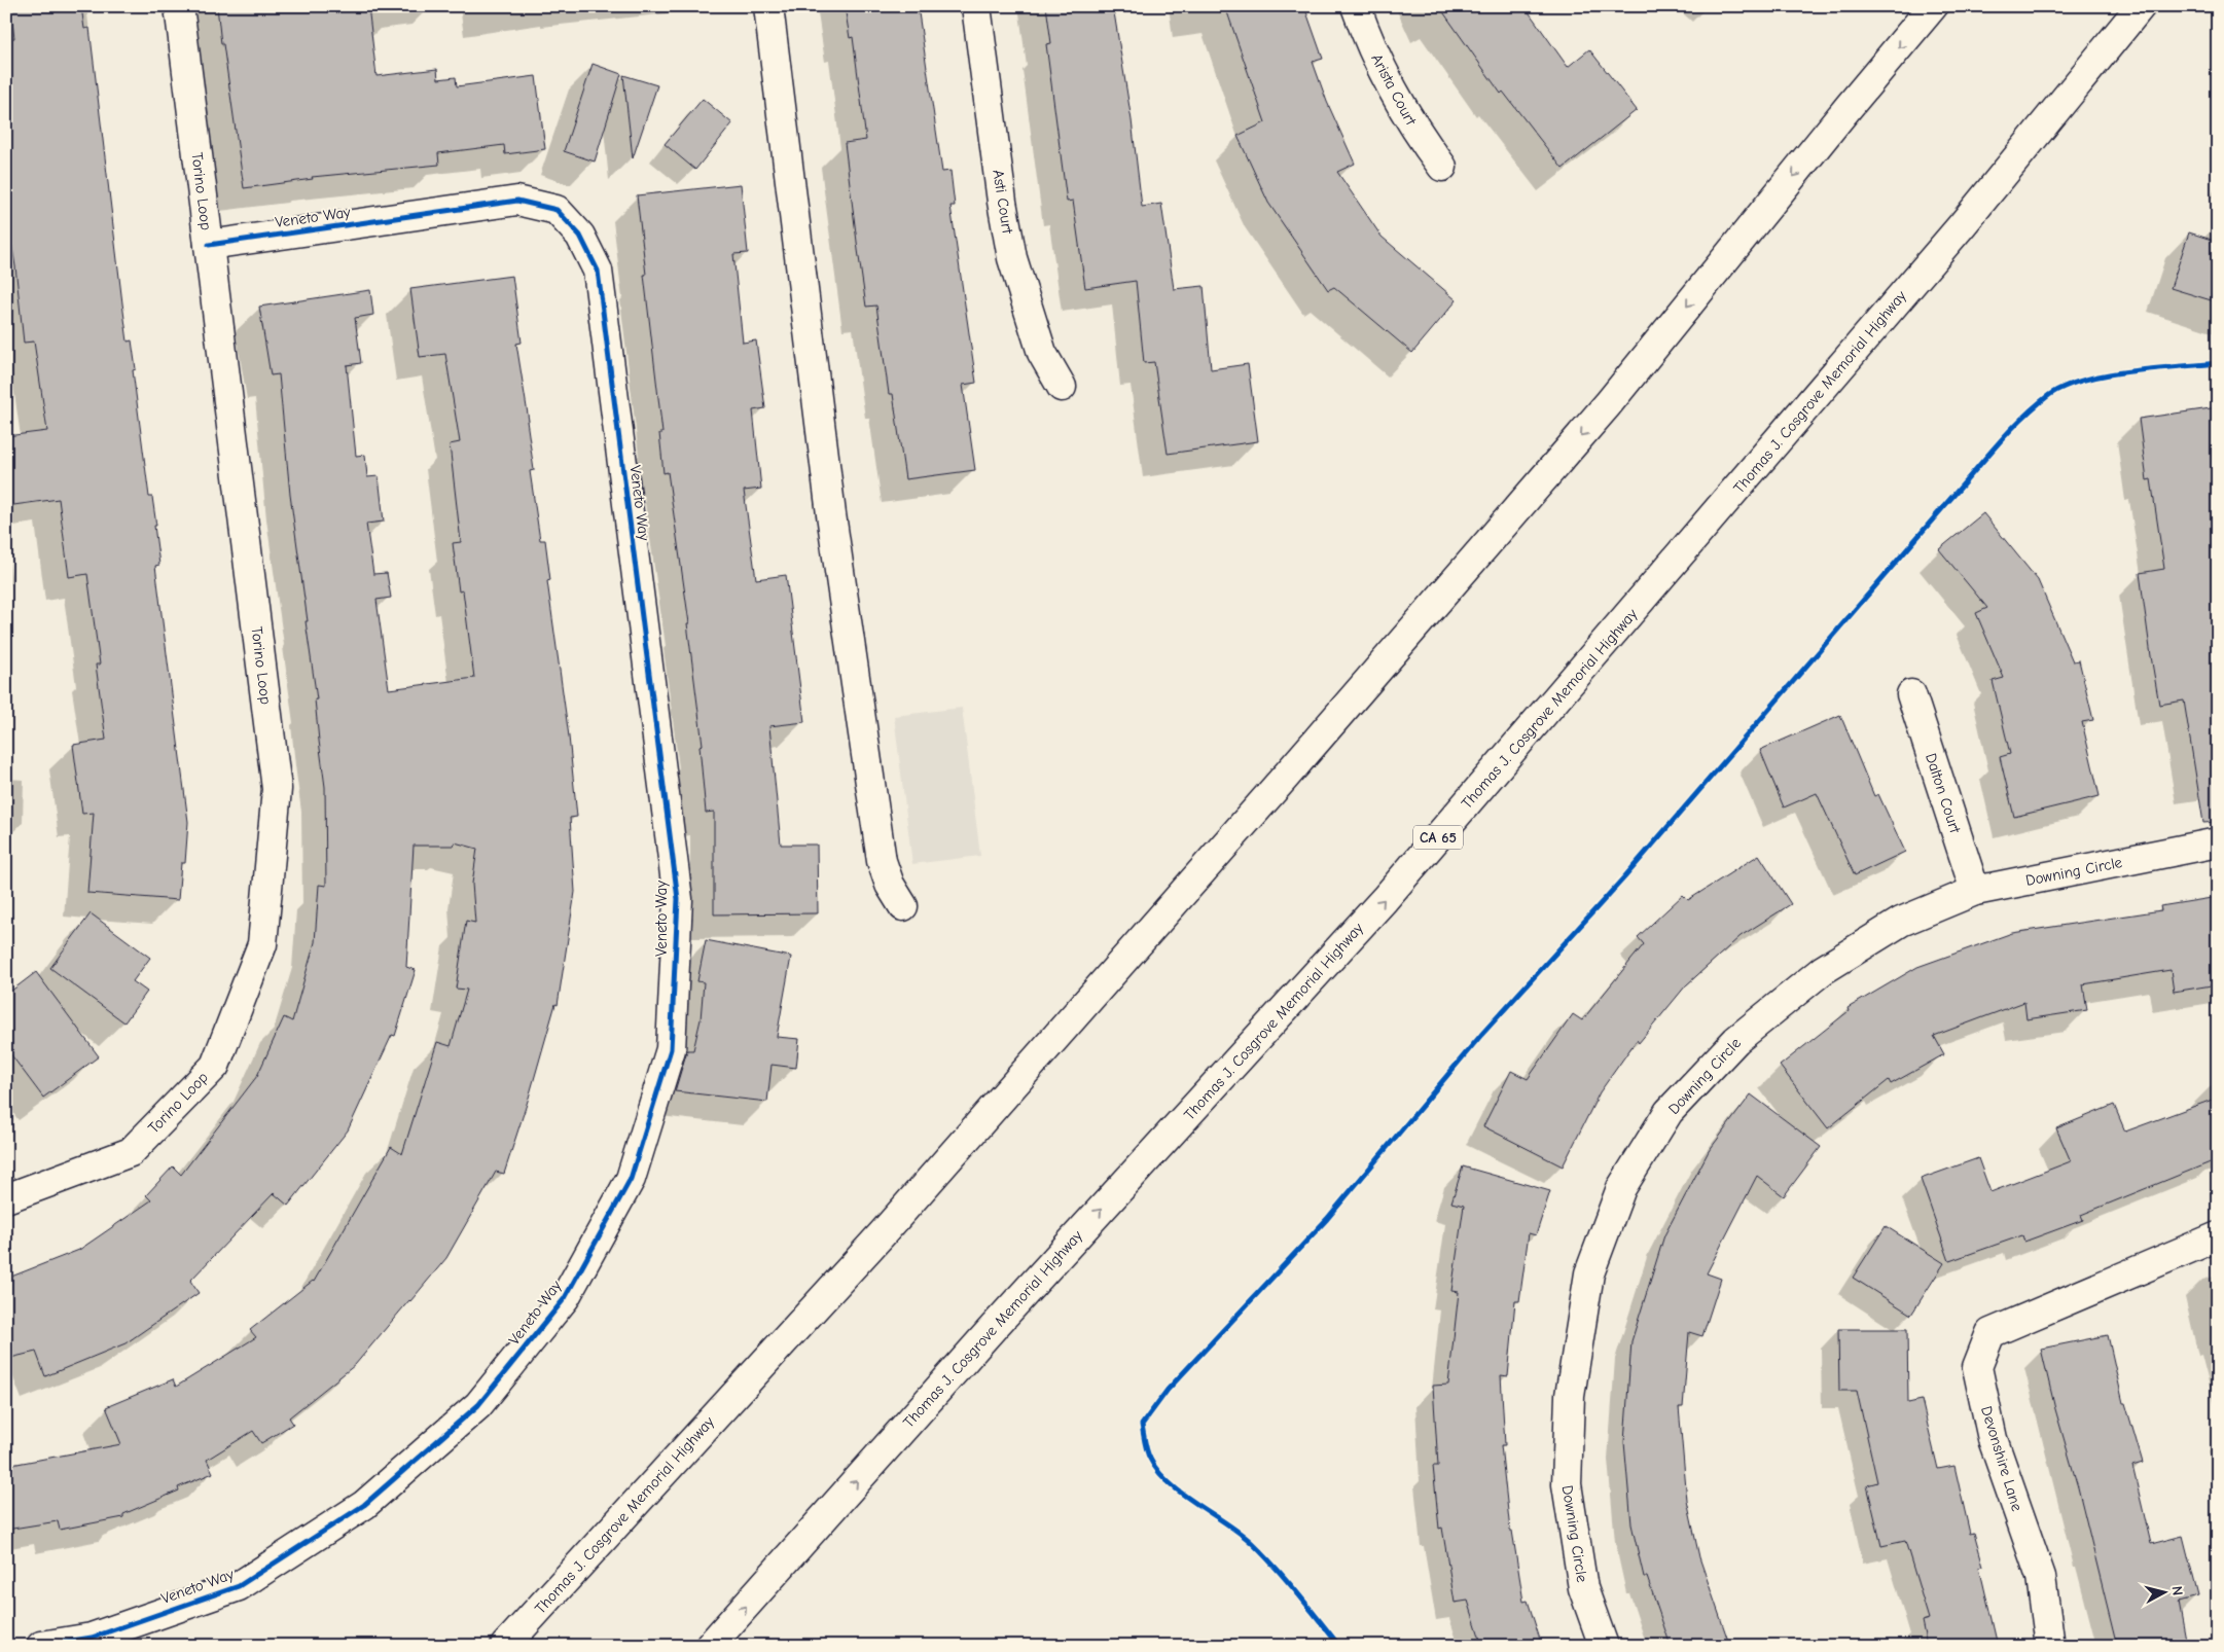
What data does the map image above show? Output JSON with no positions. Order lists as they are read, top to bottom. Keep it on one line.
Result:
{"streets":{"main road":["Arista Court","Torino Loop","Asti Court","Veneto Way","Thomas J. Cosgrove Memorial Highway","Dalton Court","CA 65","Downing Circle","Devonshire Lane"]},"crossings":[["Torino Loop","Veneto Way"],["Dalton Court","Downing Circle"]],"north":"right"}
